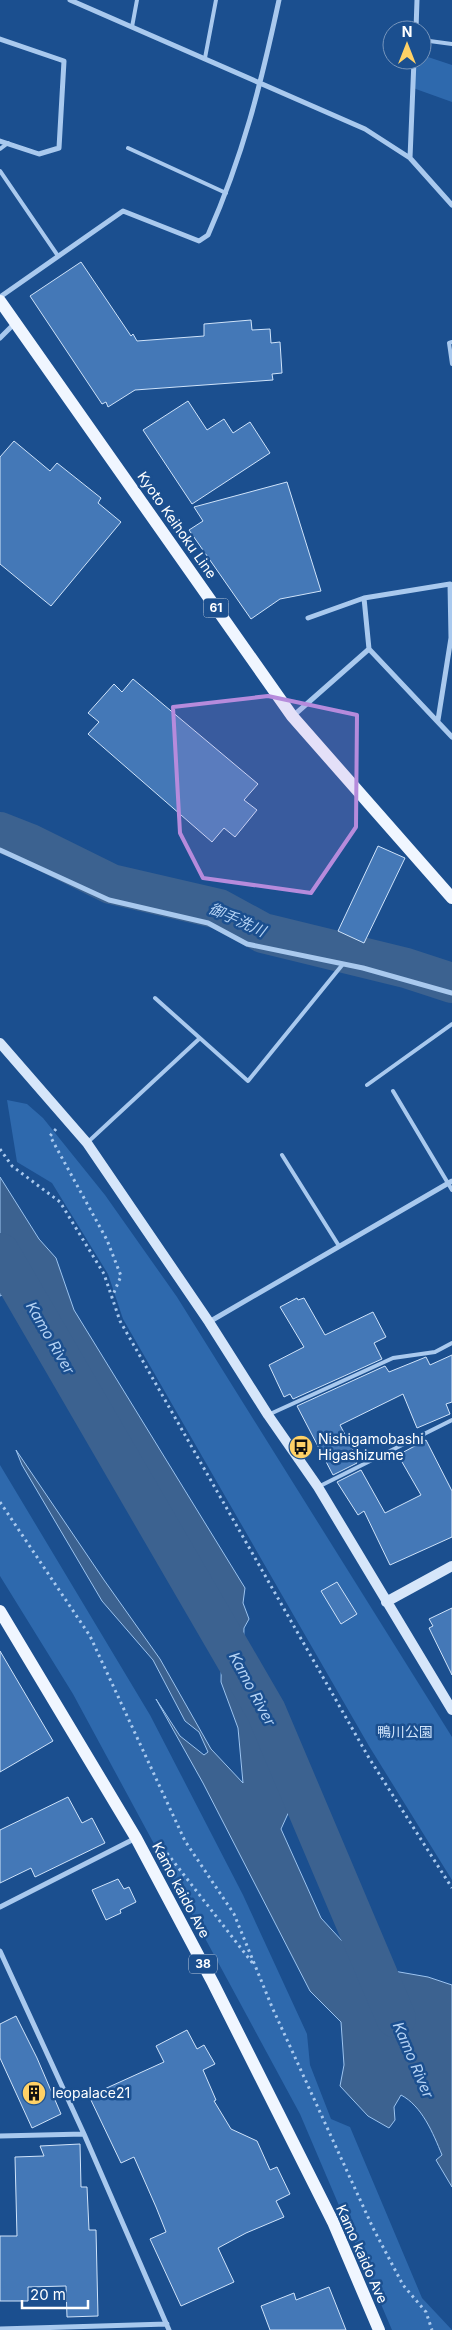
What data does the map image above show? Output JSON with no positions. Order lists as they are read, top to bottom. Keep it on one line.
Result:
{"streets":{"main road":["Kyoto Keihoku Line","61","Kamo kaido Ave","38"]},"water":["御手洗川","Kamo River"],"parks":["鴨川公園"],"places":{"bus stop":["Nishigamobashi Higashizume"],"building":["leopalace21"]},"scale_bar":"20 m","north":"top"}
